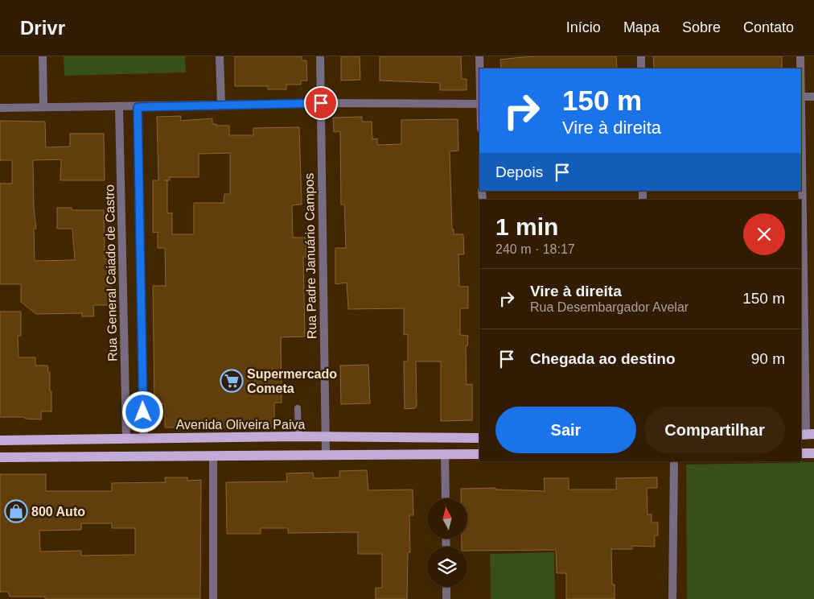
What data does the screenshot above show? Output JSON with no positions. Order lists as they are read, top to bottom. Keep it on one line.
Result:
{"streets":{"main road":["Avenida Oliveira Paiva"],"street":["Rua Padre Januário Campos","Rua General Caiado de Castro"]},"crossings":[["Rua Padre Januário Campos","Avenida Oliveira Paiva"],["Rua General Caiado de Castro","Avenida Oliveira Paiva"]],"places":{"supermarket":["Supermercado Cometa"],"shop":["800 Auto"]},"north":"top","page":{"header":"Drivr","nav":["Início","Mapa","Sobre","Contato"],"turn":["150 m","Vire à direita"],"then":"Depois","heading":["1 min","240 m · 18:17"],"list":[{"name":"Vire à direita","note":"Rua Desembargador Avelar","value":"150 m"},{"name":"Chegada ao destino","value":"90 m"}],"buttons":["Sair","Compartilhar"]}}
